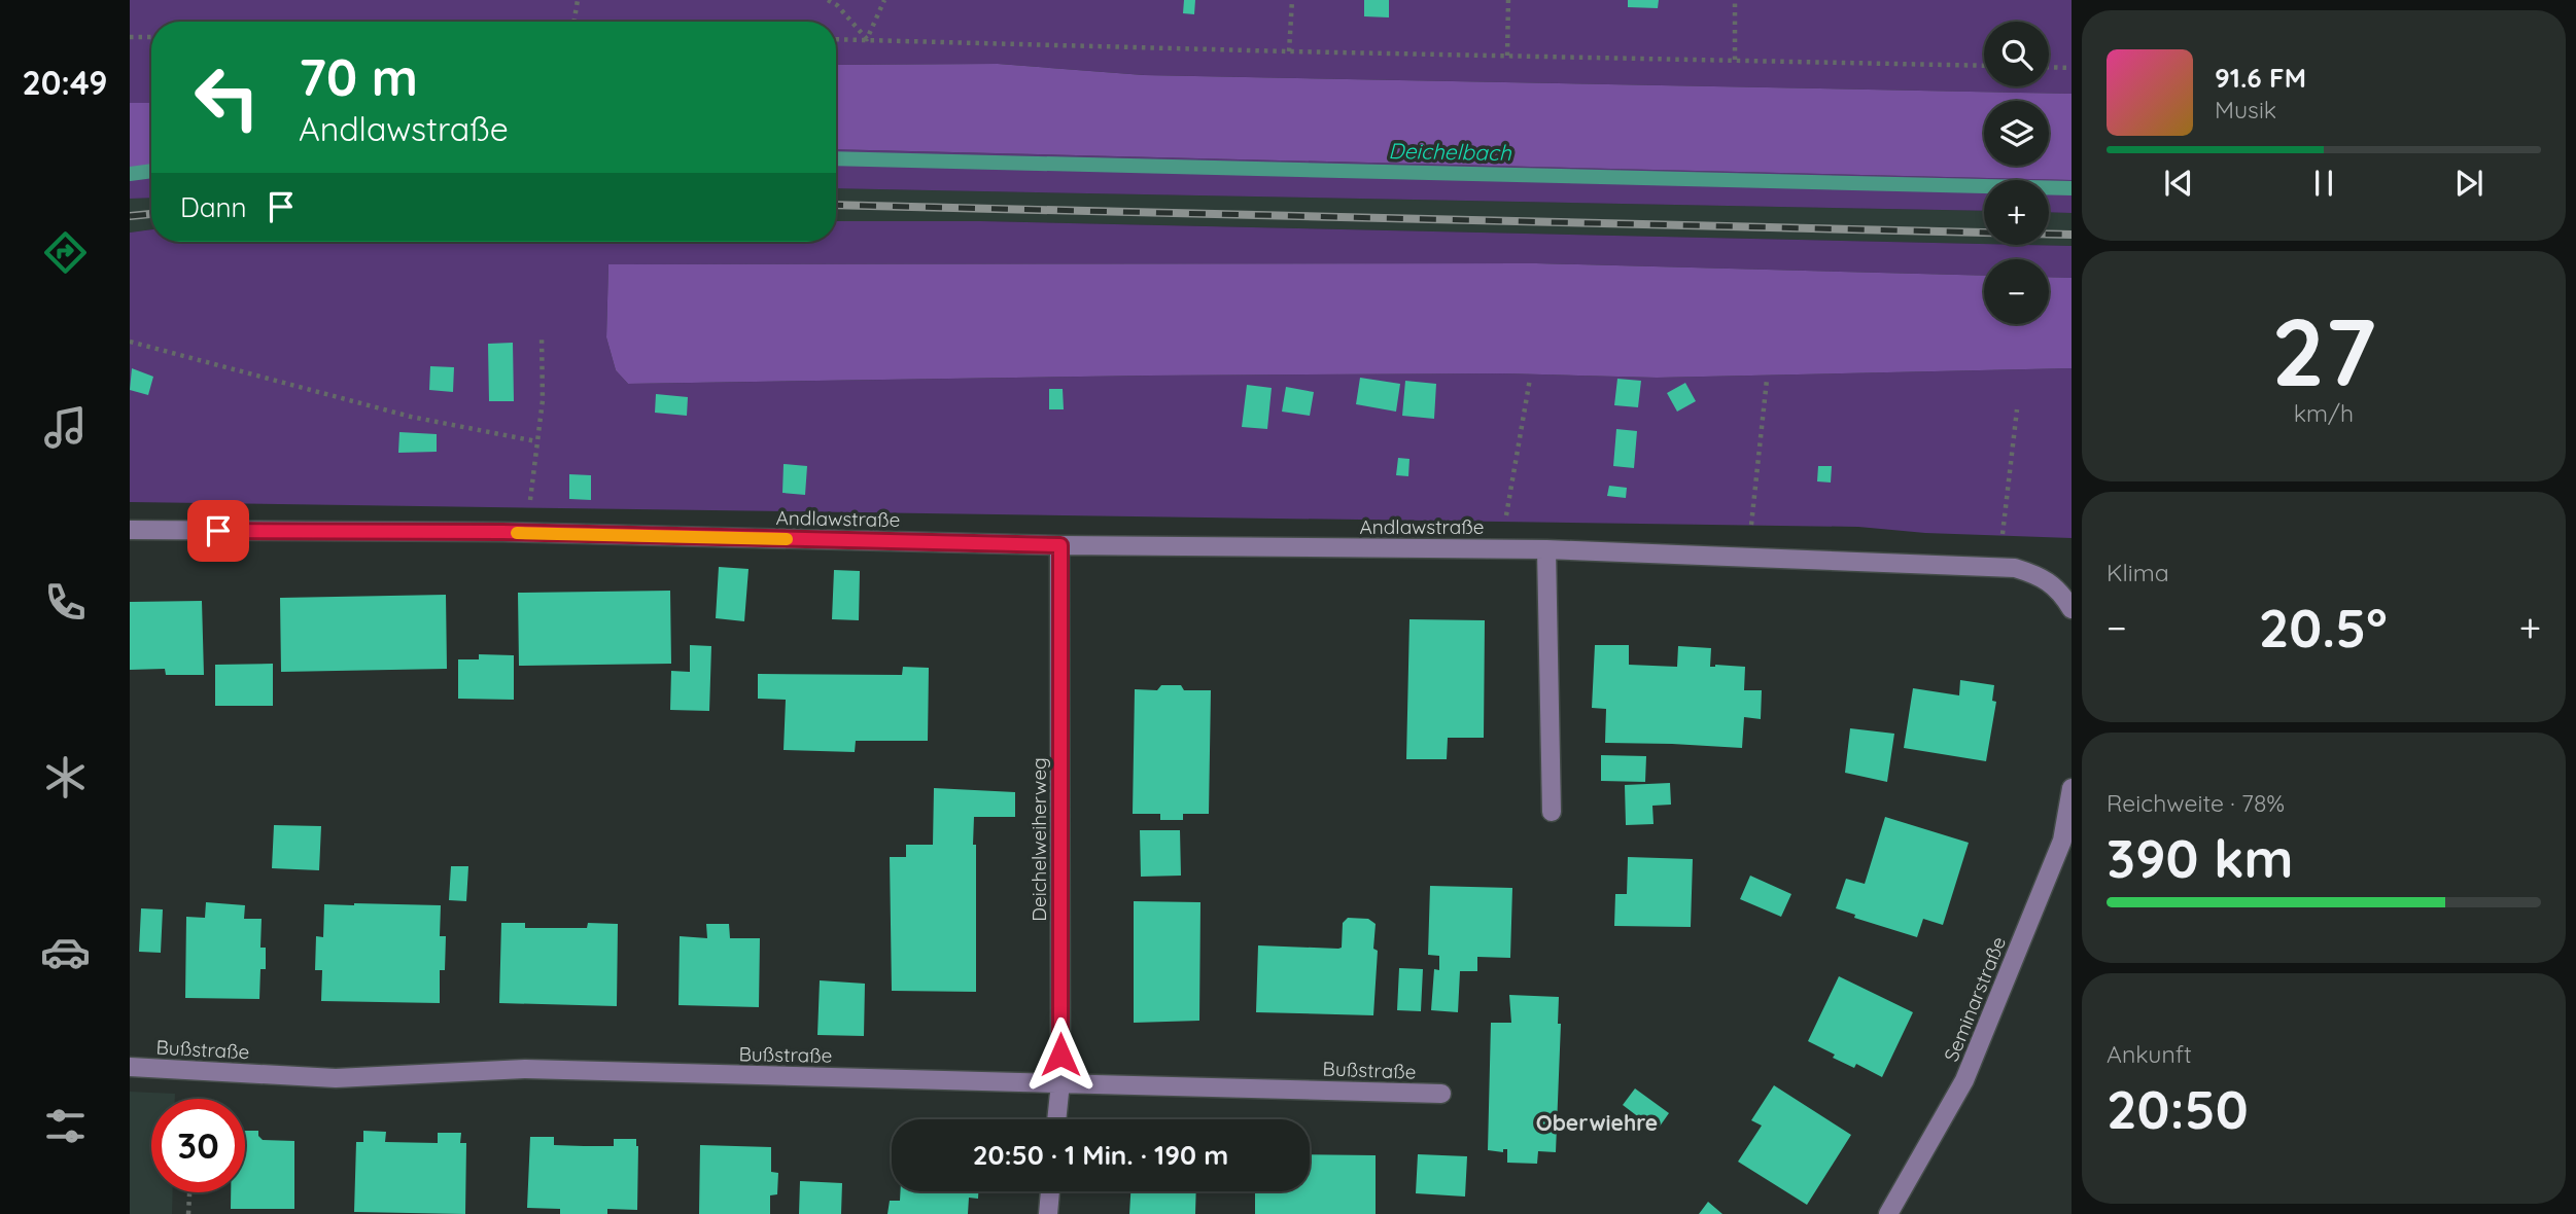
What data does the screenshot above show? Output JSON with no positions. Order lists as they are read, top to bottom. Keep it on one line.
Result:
{"streets":{"street":["Andlawstraße","Deichelweiherweg","Seminarstraße","Bußstraße"]},"crossings":[["Andlawstraße","Deichelweiherweg"],["Deichelweiherweg","Bußstraße"]],"districts":["Oberwiehre"],"water":["Deichelbach"],"page":{"tabs":"20:49","map_buttons":["+","−"],"turn":["70 m","Andlawstraße"],"song":["91.6 FM","Musik"],"then":"Dann","tile":[["27","km/h"],"Klima",["Reichweite · 78%","390 km"],["Ankunft","20:50"]],"heat":["−","20.5°","+"],"limit":"30","trip":"20:50 · 1 Min. · 190 m"}}
